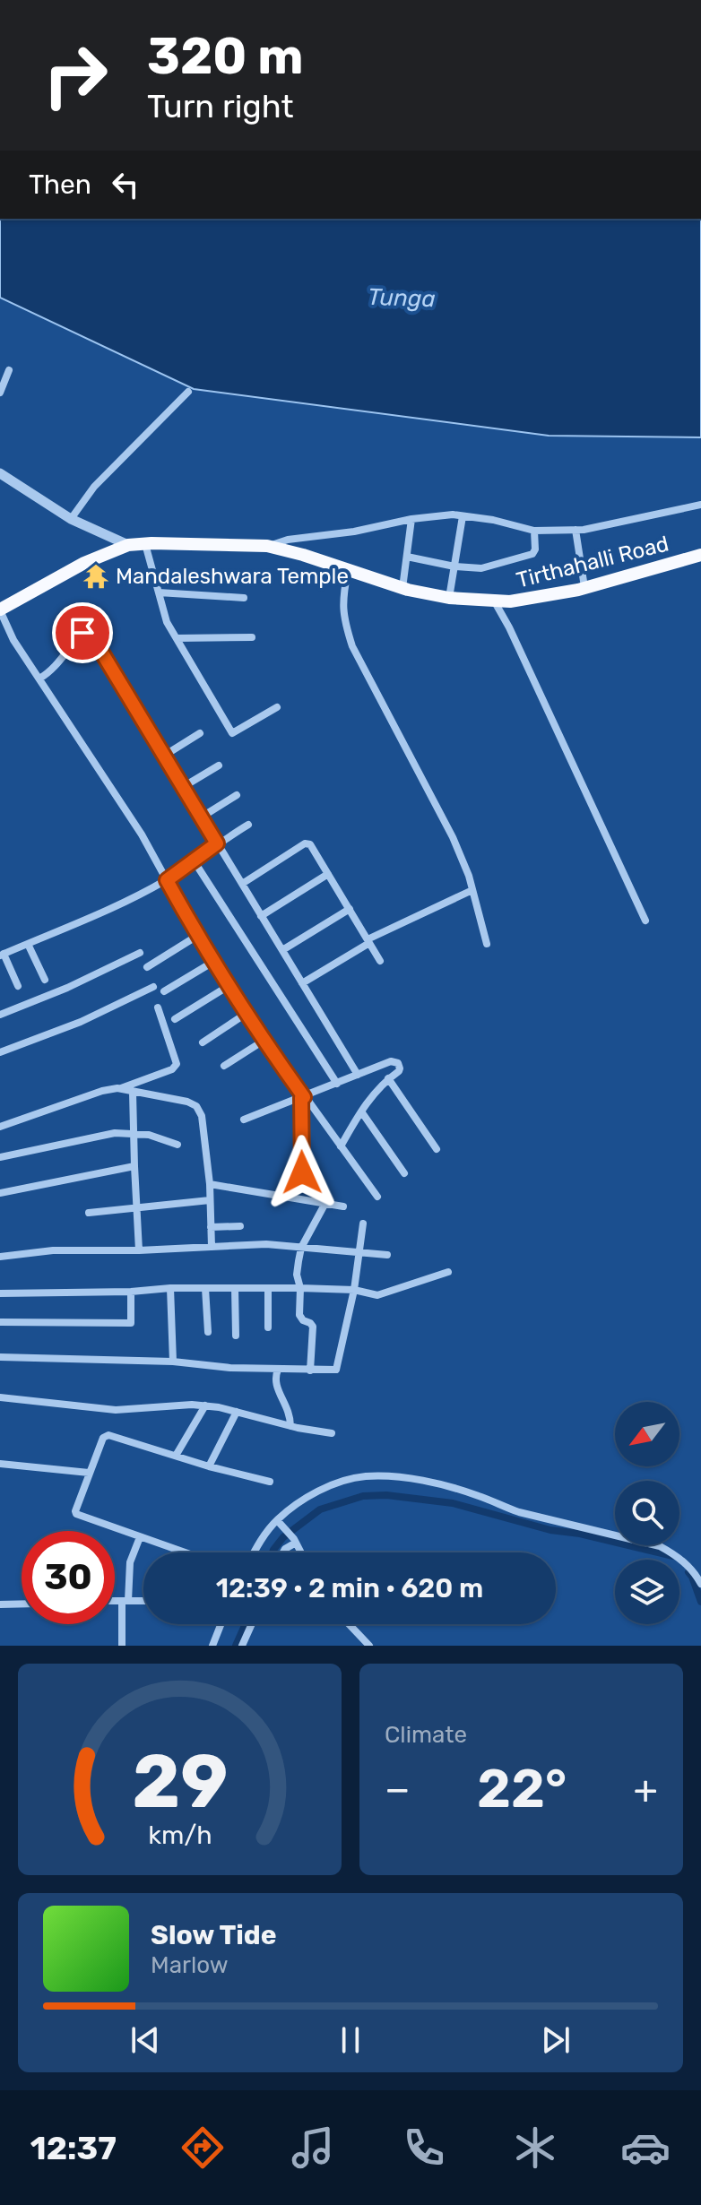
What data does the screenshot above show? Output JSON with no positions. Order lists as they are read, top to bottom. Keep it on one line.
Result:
{"streets":{"highway":["Tirthahalli Road"]},"water":["Tunga"],"places":{"temple":["Mandaleshwara Temple"]},"north":"bottom left","page":{"turn":["320 m","Turn right"],"then":"Then","limit":"30","trip":"12:39 · 2 min · 620 m","tile":"Climate","heat":["−","22°","+"],"song":["Slow Tide","Marlow"],"tabs":"12:37","gauge":["29","km/h"]}}
